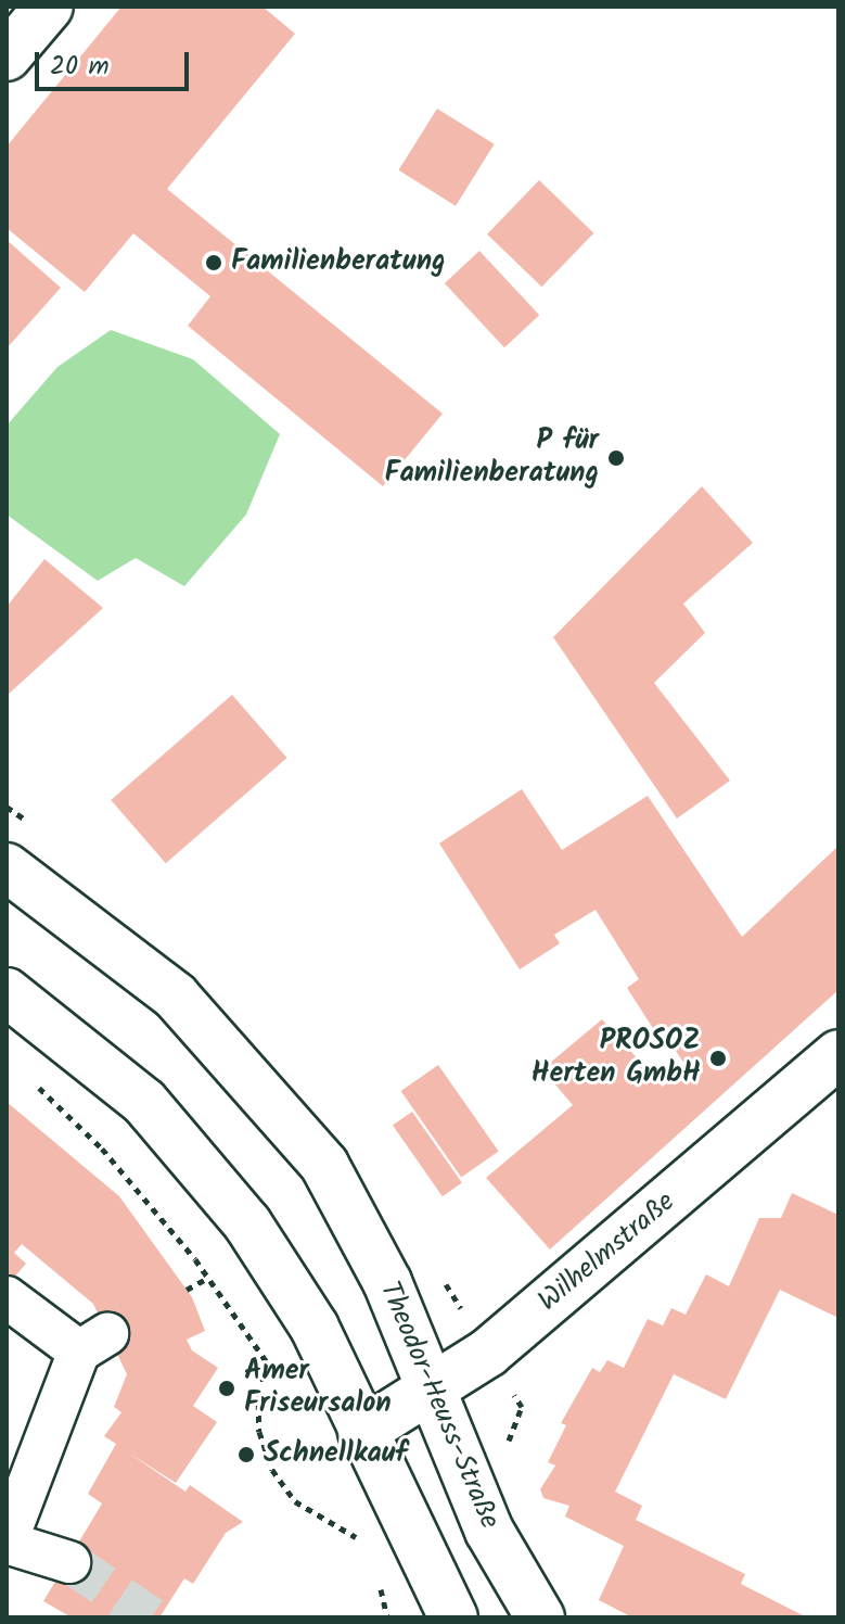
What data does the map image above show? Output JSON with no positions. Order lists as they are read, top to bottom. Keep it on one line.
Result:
{"streets":{"main road":["Wilhelmstraße","Theodor-Heuss-Straße"]},"crossings":[["Wilhelmstraße","Theodor-Heuss-Straße"]],"places":["Familienberatung","P für Familienberatung","PROSOZ Herten GmbH","Amer Friseursalon","Schnellkauf"],"scale_bar":"20 m"}
